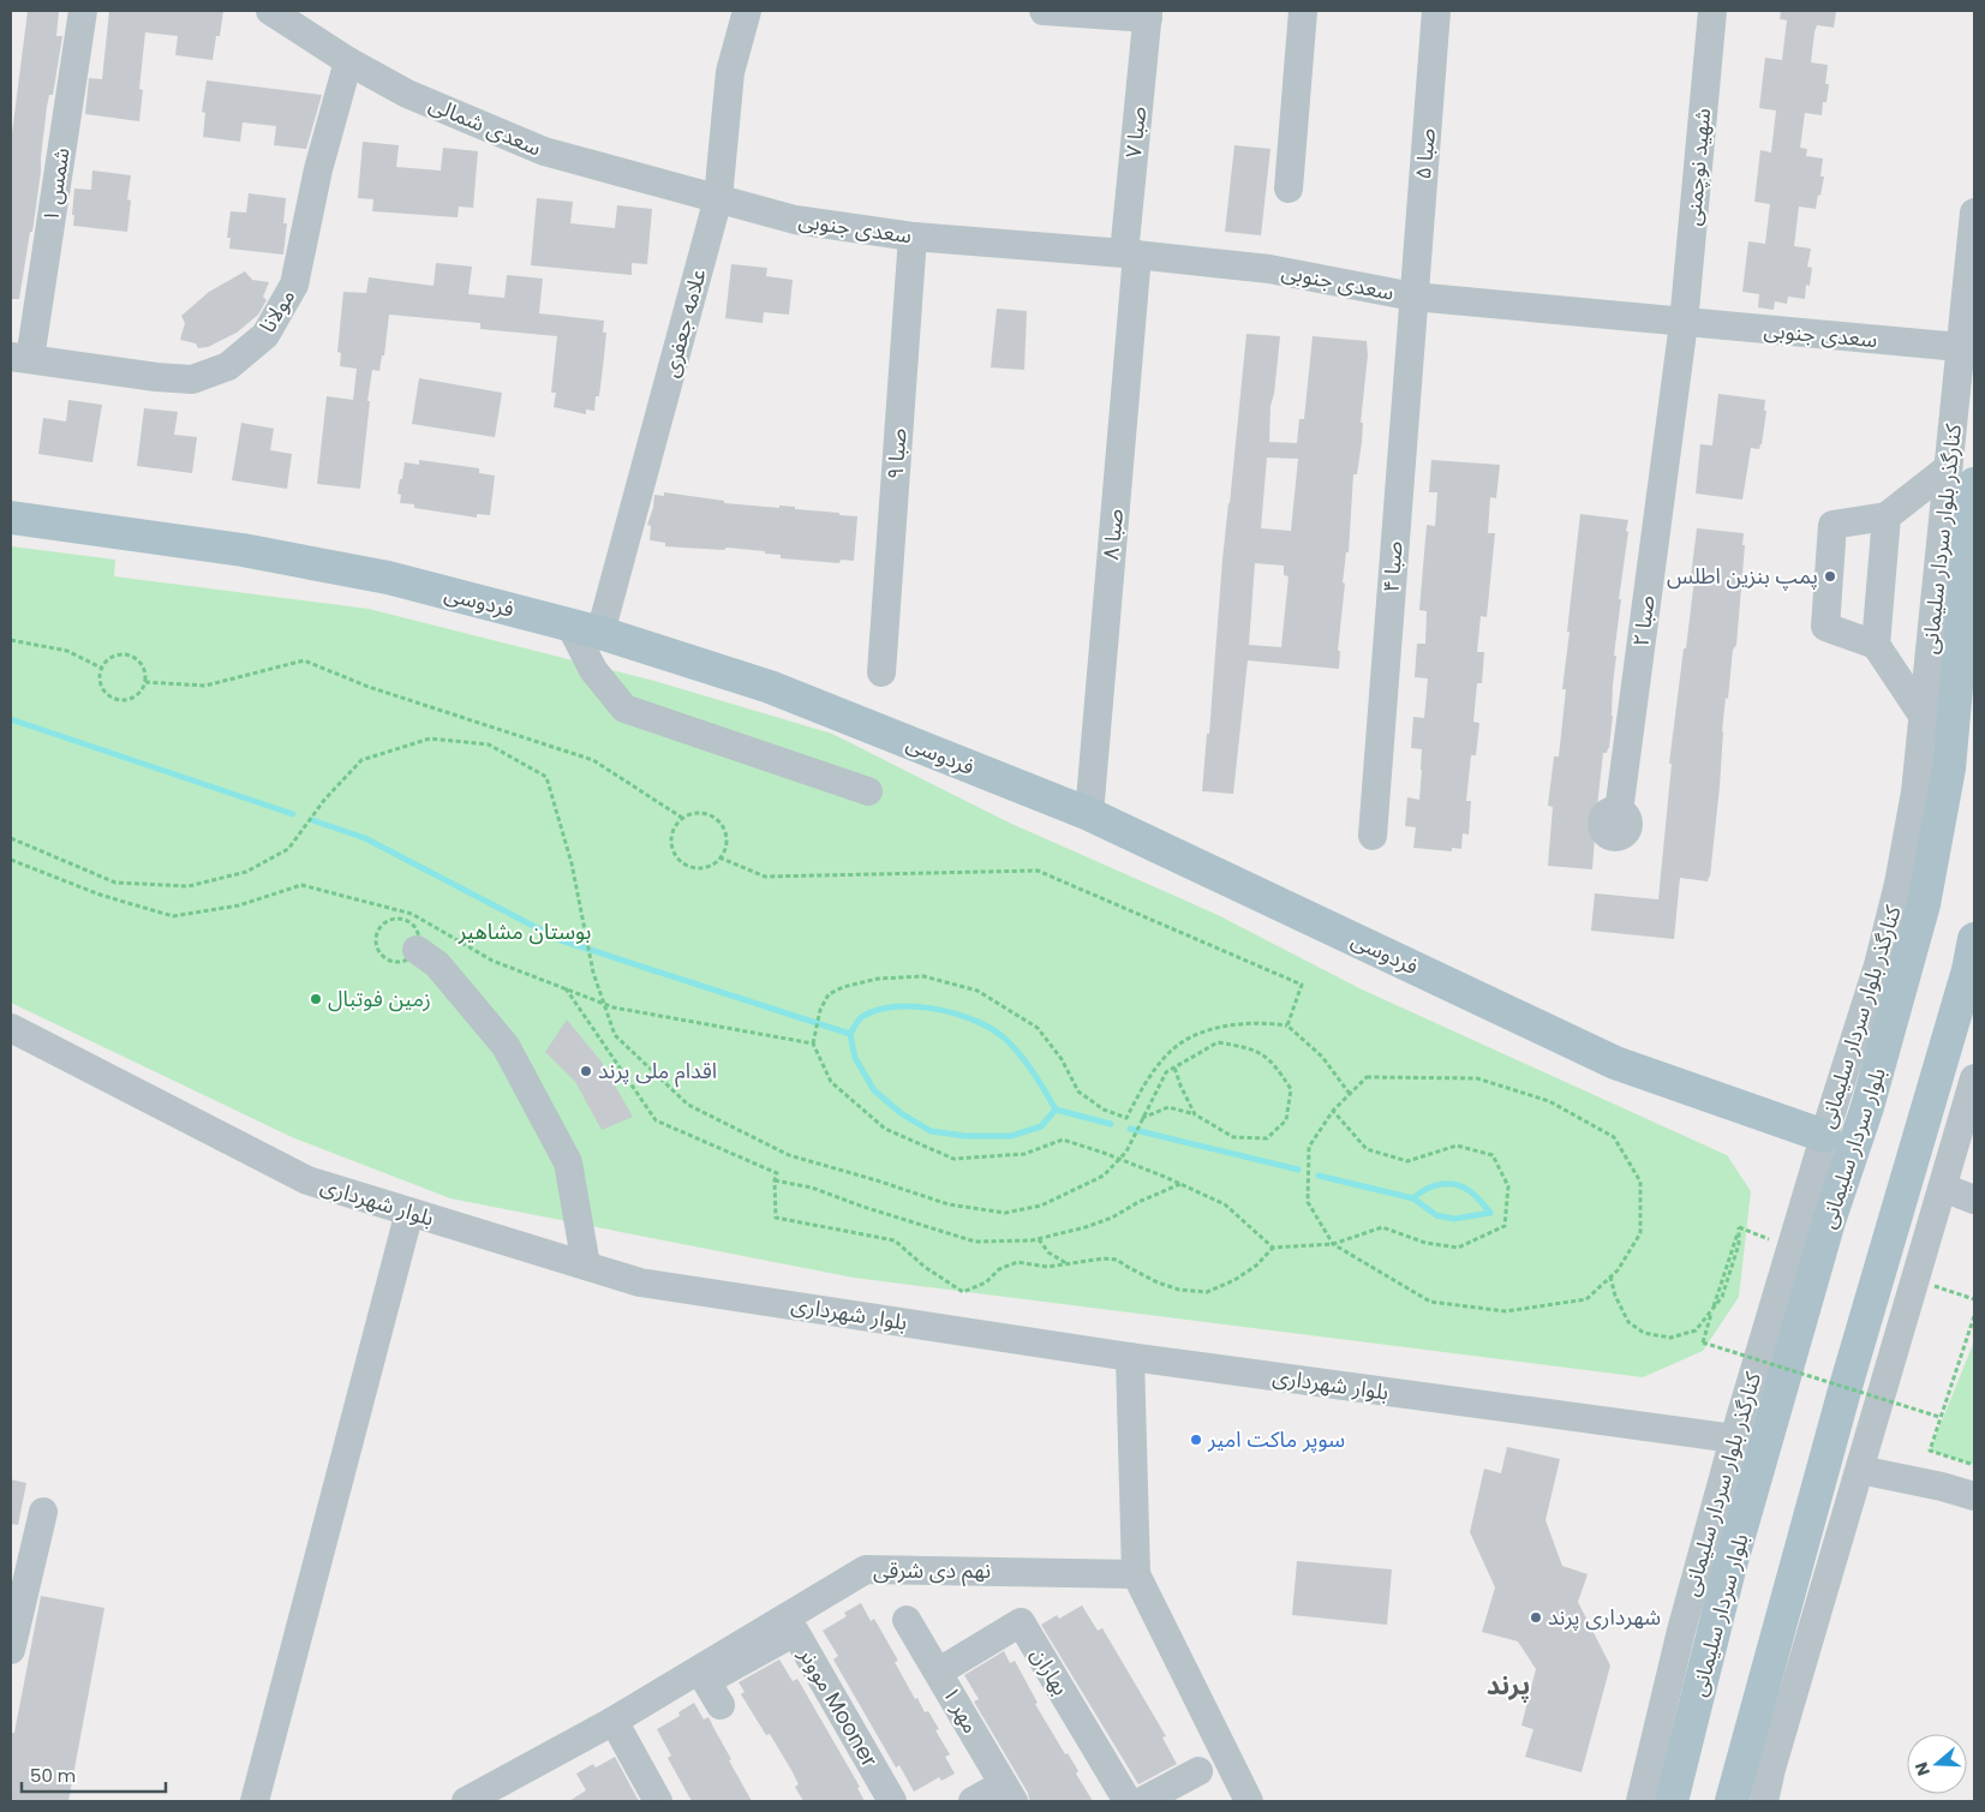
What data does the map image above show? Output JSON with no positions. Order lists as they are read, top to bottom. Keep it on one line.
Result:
{"streets":{"main road":["فردوسی","بلوار سردار سلیمانی"],"street":["سعدی شمالی","صبا ۷","صبا ۵","شهید نوچمنی","شمس ۱","سعدی جنوبی","مولانا","علامه جعفری","صبا ۹","صبا ۸","کنارگذر بلوار سردار سلیمانی","صبا ۴","صبا ۲","بلوار شهرداری","نهم دی شرقی","بهاران","موونر Mooner","مهر ۱"]},"crossings":[["سعدی شمالی","سعدی جنوبی"],["سعدی شمالی","مولانا"],["سعدی شمالی","علامه جعفری"],["صبا ۷","سعدی جنوبی"],["صبا ۷","صبا ۸"],["صبا ۵","سعدی جنوبی"],["صبا ۵","صبا ۴"],["شهید نوچمنی","سعدی جنوبی"],["شهید نوچمنی","صبا ۲"],["شمس ۱","مولانا"],["سعدی جنوبی","علامه جعفری"],["سعدی جنوبی","صبا ۹"],["سعدی جنوبی","صبا ۸"],["سعدی جنوبی","کنارگذر بلوار سردار سلیمانی"],["سعدی جنوبی","صبا ۴"],["سعدی جنوبی","صبا ۲"],["علامه جعفری","فردوسی"],["صبا ۸","فردوسی"],["کنارگذر بلوار سردار سلیمانی","فردوسی"],["کنارگذر بلوار سردار سلیمانی","بلوار سردار سلیمانی"],["کنارگذر بلوار سردار سلیمانی","بلوار شهرداری"],["بهاران","مهر ۱"]],"districts":["پرند"],"parks":["بوستان مشاهیر"],"places":["پمپ بنزین اطلس","زمین فوتبال","اقدام ملی پرند","سوپر ماکت امیر","شهرداری پرند"],"scale_bar":"50 m","north":"left"}
